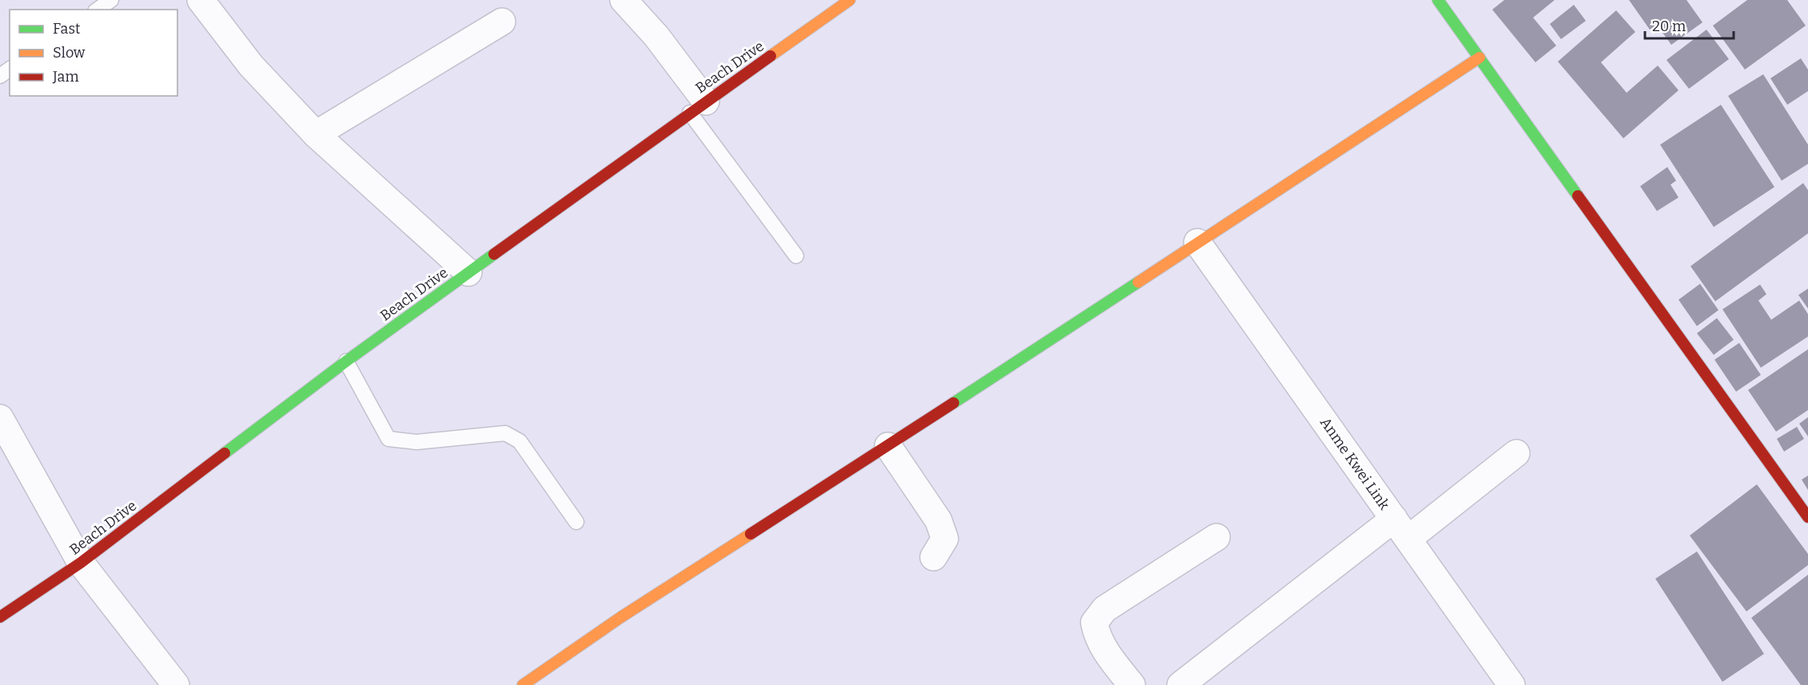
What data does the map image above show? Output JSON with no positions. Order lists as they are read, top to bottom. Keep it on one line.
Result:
{"streets":{"street":["Beach Drive","Anme Kwei Link"]},"legend":["Fast","Slow","Jam"],"scale_bar":"20 m"}
